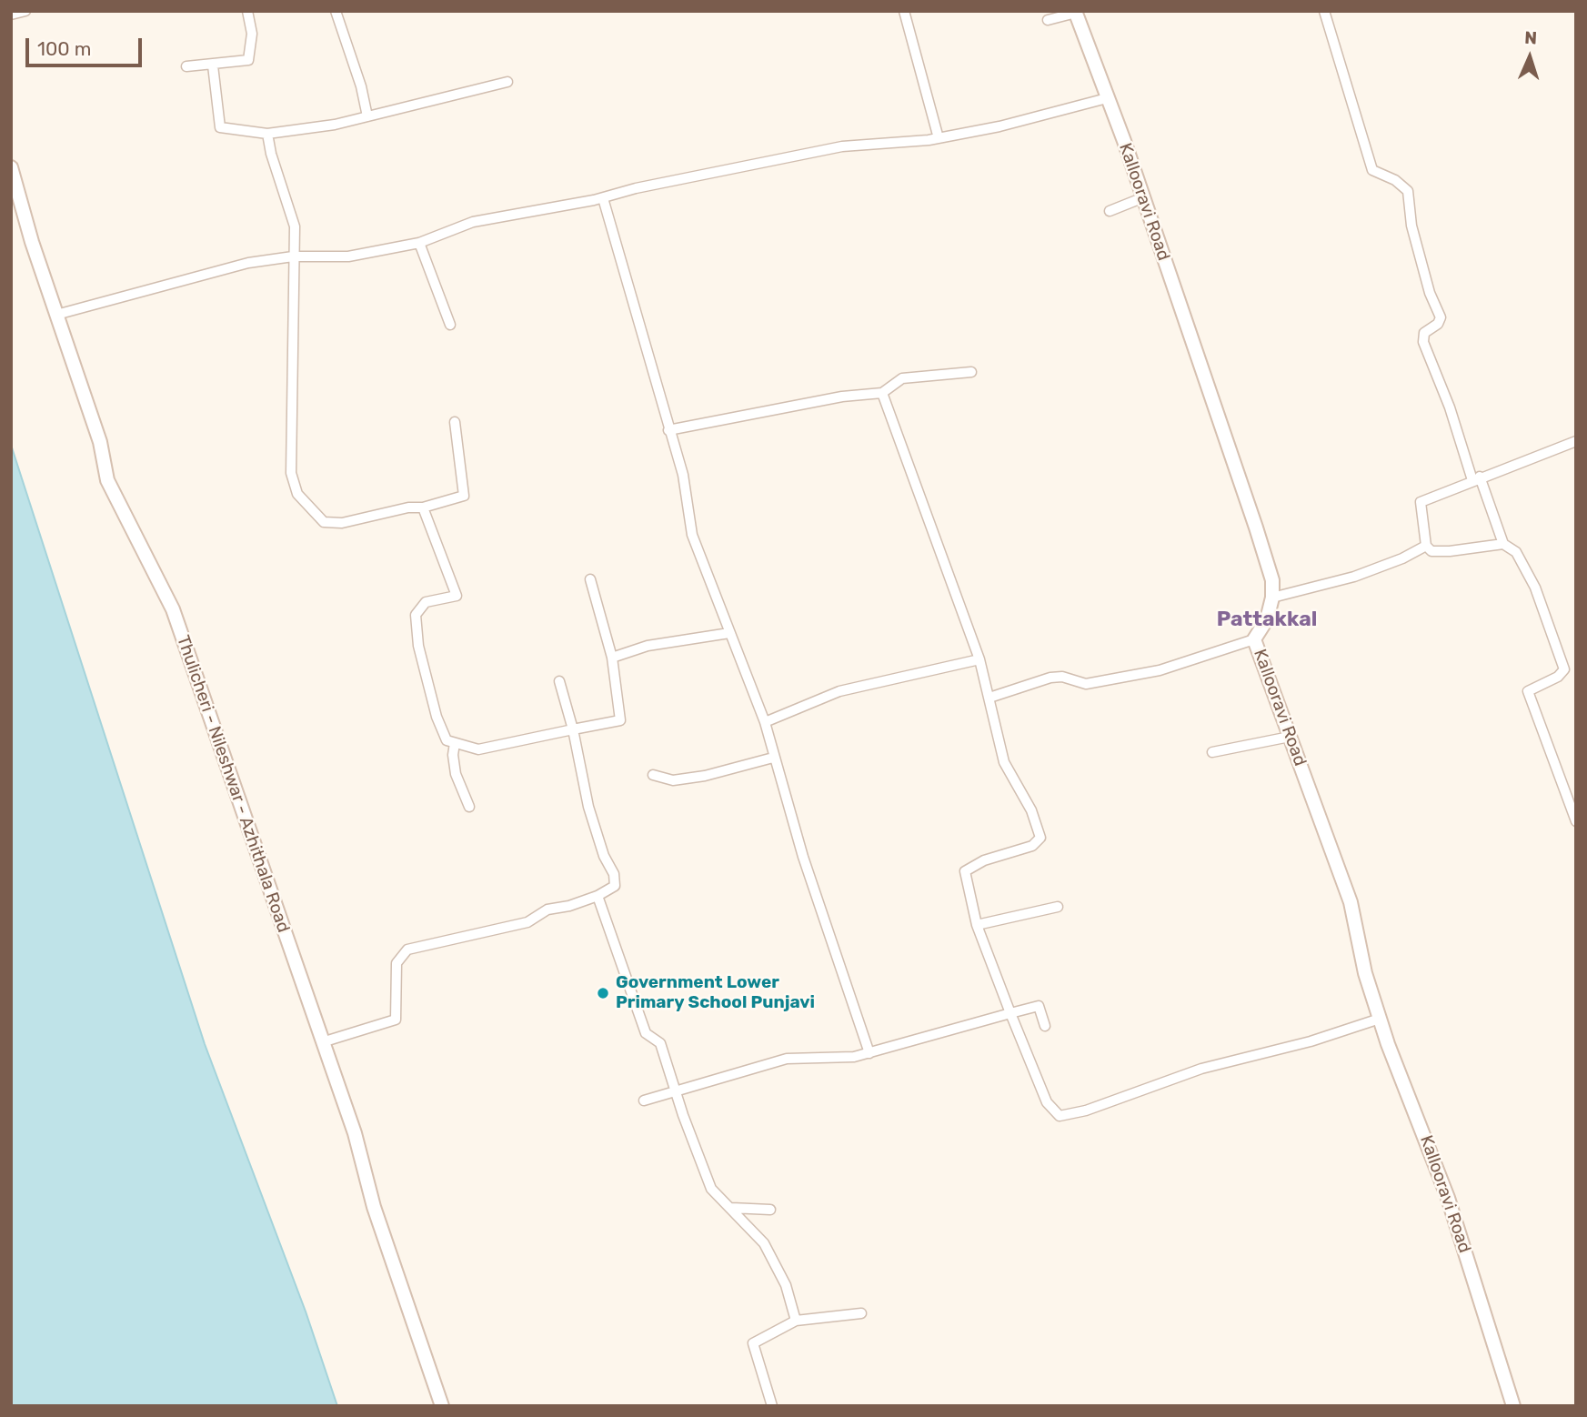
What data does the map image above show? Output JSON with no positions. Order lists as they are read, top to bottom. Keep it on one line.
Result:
{"streets":{"main road":["Kallooravi Road","Thulicheri - Nileshwar - Azhithala Road"]},"districts":["Pattakkal"],"places":["Government Lower Primary School Punjavi"],"scale_bar":"100 m","north":"top"}
